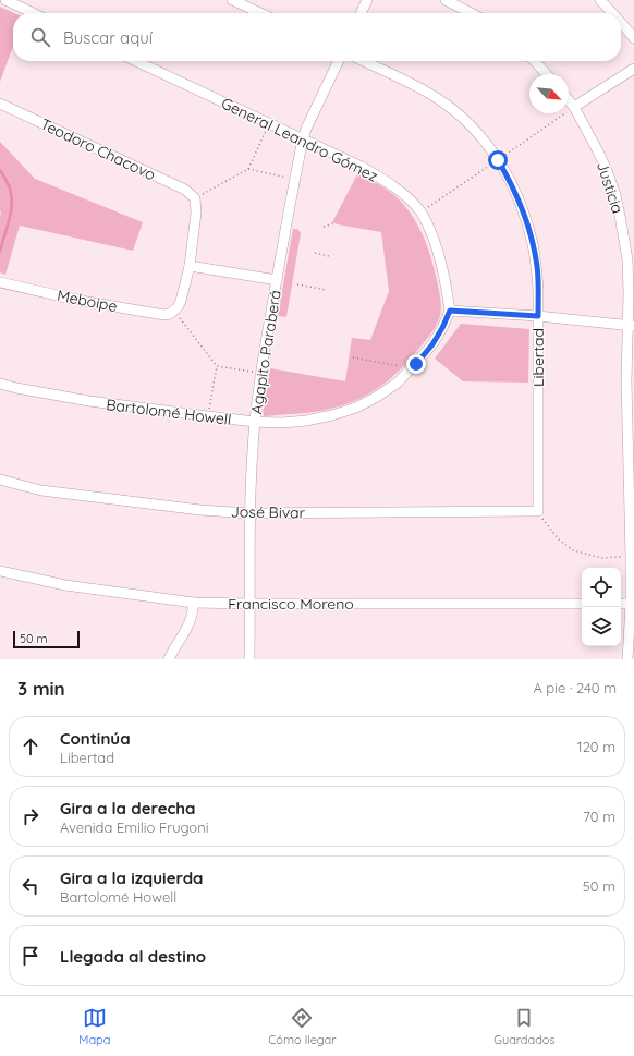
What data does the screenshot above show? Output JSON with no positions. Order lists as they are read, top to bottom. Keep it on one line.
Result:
{"streets":{"street":["General Leandro Gómez","Teodoro Chacovo","Justicia","Meboipe","Agapito Paraberá","Libertad","Bartolomé Howell","José Bivar","Francisco Moreno"]},"crossings":[["General Leandro Gómez","Agapito Paraberá"],["General Leandro Gómez","Bartolomé Howell"],["Agapito Paraberá","Bartolomé Howell"],["Agapito Paraberá","José Bivar"],["Agapito Paraberá","Francisco Moreno"],["Libertad","José Bivar"]],"scale_bar":"50 m","north":"bottom right","page":{"search":"Buscar aquí","scale":"50 m","heading":["3 min","A pie · 240 m"],"list":[["Continúa","Libertad","120 m"],["Gira a la derecha","Avenida Emilio Frugoni","70 m"],["Gira a la izquierda","Bartolomé Howell","50 m"],"Llegada al destino"],"nav":["Mapa","Cómo llegar","Guardados"]}}
